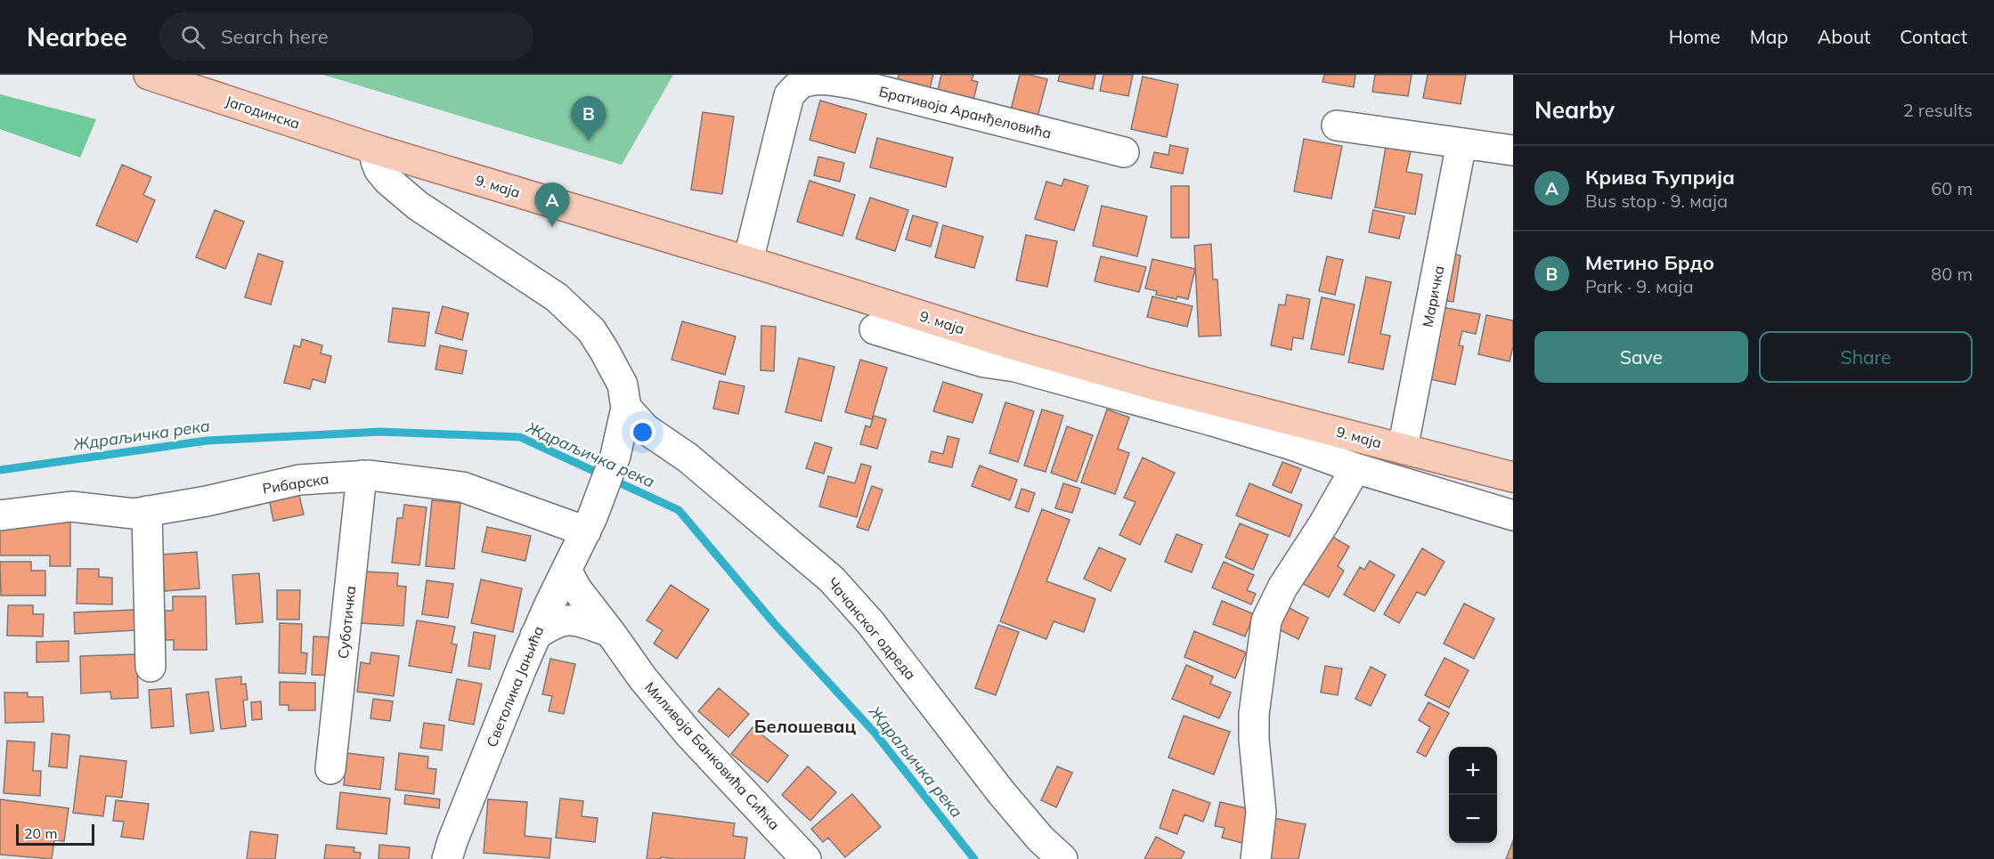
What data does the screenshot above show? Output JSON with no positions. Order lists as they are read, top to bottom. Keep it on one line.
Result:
{"streets":{"main road":["Јагодинска","9. маја"],"street":["Бративоја Аранђеловића","Маричка","Рибарска","Суботичка","Чачанског одреда","Светолика Јањића","Миливоја Банковића Сићка"]},"crossings":[["Јагодинска","9. маја"],["Бративоја Аранђеловића","9. маја"],["9. маја","Маричка"],["Рибарска","Суботичка"],["Рибарска","Светолика Јањића"],["Чачанског одреда","Светолика Јањића"],["Светолика Јањића","Миливоја Банковића Сићка"]],"districts":["Белошевац"],"water":["Ждраљичка река"],"scale_bar":"20 m","page":{"header":"Nearbee","search":"Search here","nav":["Home","Map","About","Contact"],"heading":["Nearby","2 results"],"pins":["B","A"],"list":[{"mark":"A","name":"Крива Ћуприја","note":"Bus stop · 9. маја","value":"60 m"},{"mark":"B","name":"Метино Брдо","note":"Park · 9. маја","value":"80 m"}],"buttons":["Save","Share"],"map_buttons":["+","−"],"scale":"20 m"}}
